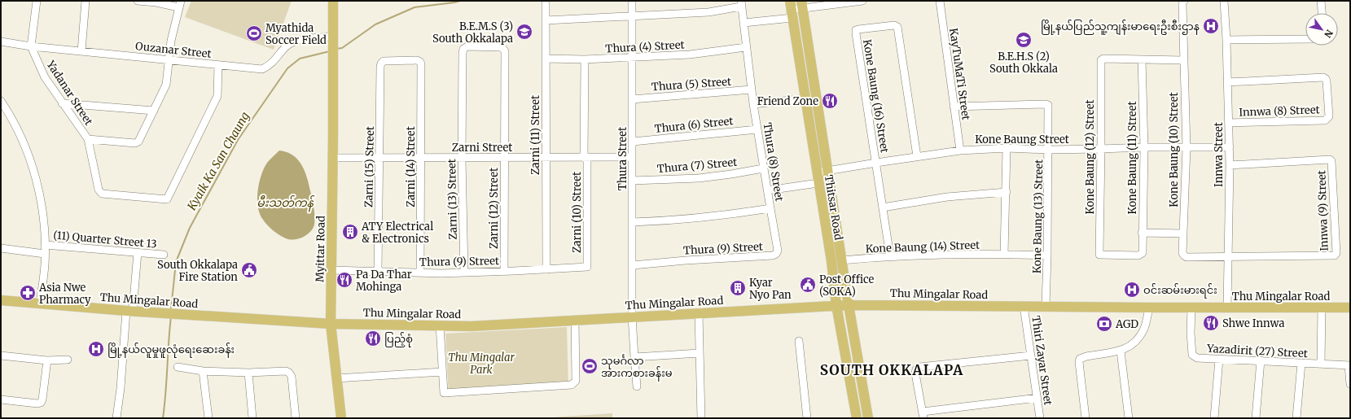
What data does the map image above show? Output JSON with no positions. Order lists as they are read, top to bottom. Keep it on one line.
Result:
{"streets":{"main road":["Thitsar Road","Myittar Road","Thu Mingalar Road"],"street":["Thura (4) Street","Ouzanar Street","KayTuMaTi Street","Thura (5) Street","Yadanar Street","Kone Baung (16) Street","Innwa (8) Street","Thura (6) Street","Zarni (11) Street","Kone Baung Street","Zarni Street","Kone Baung (10) Street","Innwa Street","Kone Baung (12) Street","Kone Baung (11) Street","Thura Street","Thura (8) Street","Thura (7) Street","Zarni (15) Street","Zarni (14) Street","Zarni (13) Street","Zarni (12) Street","Innwa (9) Street","Zarni (10) Street","Kone Baung (13) Street","(11) Quarter Street 13","Kone Baung (14) Street","Thura (9) Street","Yazadirit (27) Street","Thiri Zayar Street"]},"crossings":[["Thura (4) Street","Zarni (11) Street"],["Thura (4) Street","Thura Street"],["Thura (4) Street","Thura (8) Street"],["Thura (4) Street","Zarni (10) Street"],["Ouzanar Street","Yadanar Street"],["Ouzanar Street","Myittar Road"],["KayTuMaTi Street","Kone Baung Street"],["KayTuMaTi Street","Kone Baung (13) Street"],["Thura (5) Street","Thura Street"],["Thura (5) Street","Thura (8) Street"],["Kone Baung (16) Street","Kone Baung Street"],["Innwa (8) Street","Innwa Street"],["Thura (6) Street","Thura Street"],["Thura (6) Street","Thura (8) Street"],["Zarni (11) Street","Zarni Street"],["Zarni (11) Street","Thura (9) Street"],["Kone Baung Street","Kone Baung (10) Street"],["Kone Baung Street","Innwa Street"],["Kone Baung Street","Kone Baung (12) Street"],["Kone Baung Street","Kone Baung (11) Street"],["Kone Baung Street","Thitsar Road"],["Kone Baung Street","Kone Baung (13) Street"],["Zarni Street","Thura Street"],["Zarni Street","Zarni (15) Street"],["Zarni Street","Zarni (14) Street"],["Zarni Street","Zarni (13) Street"],["Zarni Street","Zarni (12) Street"],["Zarni Street","Zarni (10) Street"],["Zarni Street","Myittar Road"],["Kone Baung (10) Street","Innwa Street"],["Kone Baung (10) Street","Innwa (9) Street"],["Innwa Street","Innwa (9) Street"],["Innwa Street","Thu Mingalar Road"],["Kone Baung (12) Street","Kone Baung (11) Street"],["Thura Street","Thura (8) Street"],["Thura Street","Thura (7) Street"],["Thura Street","Thura (9) Street"],["Thura Street","Thu Mingalar Road"],["Thura (8) Street","Thura (7) Street"],["Thura (8) Street","Thura (9) Street"],["Zarni (15) Street","Zarni (14) Street"],["Zarni (15) Street","Thura (9) Street"],["Zarni (14) Street","Thura (9) Street"],["Zarni (13) Street","Zarni (12) Street"],["Zarni (13) Street","Thura (9) Street"],["Thitsar Road","Kone Baung (14) Street"],["Thitsar Road","Thu Mingalar Road"],["Zarni (12) Street","Thura (9) Street"],["Zarni (10) Street","Thura (9) Street"],["Kone Baung (13) Street","Kone Baung (14) Street"],["Kone Baung (13) Street","Thu Mingalar Road"],["Thura (9) Street","Myittar Road"],["Myittar Road","Thu Mingalar Road"],["Thu Mingalar Road","Yazadirit (27) Street"],["Thu Mingalar Road","Thiri Zayar Street"]],"districts":["SOUTH OKKALAPA"],"water":["Kyaik Ka San Chaung","မီးသတ်ကန်"],"parks":["Thu Mingalar Park"],"places":{"hospital":["မြို့နယ်ပြည်သူ့ကျန်းမာရေးဦးစီးဌာန","ဝင်းဆမ်းမားရင်း","မြို့နယ်လူမှုဖူလုံရေးဆေးခန်း"],"school or university":["B.E.M.S (3) South Okkalapa","B.E.H.S (2) South Okkala"],"sports":["Myathida Soccer Field","သုမင်္ဂလာ အားကစားခန်းမ"],"restaurant":["Friend Zone","Pa Da Thar Mohinga","Shwe Innwa","ပြည့်စုံ"],"building":["ATY Electrical & Electronics","Kyar Nyo Pan"],"public building":["South Okkalapa Fire Station","Post Office (SOKA)"],"pharmacy":["Asia Nwe Pharmacy"],"bank":["AGD"]},"north":"bottom right"}
